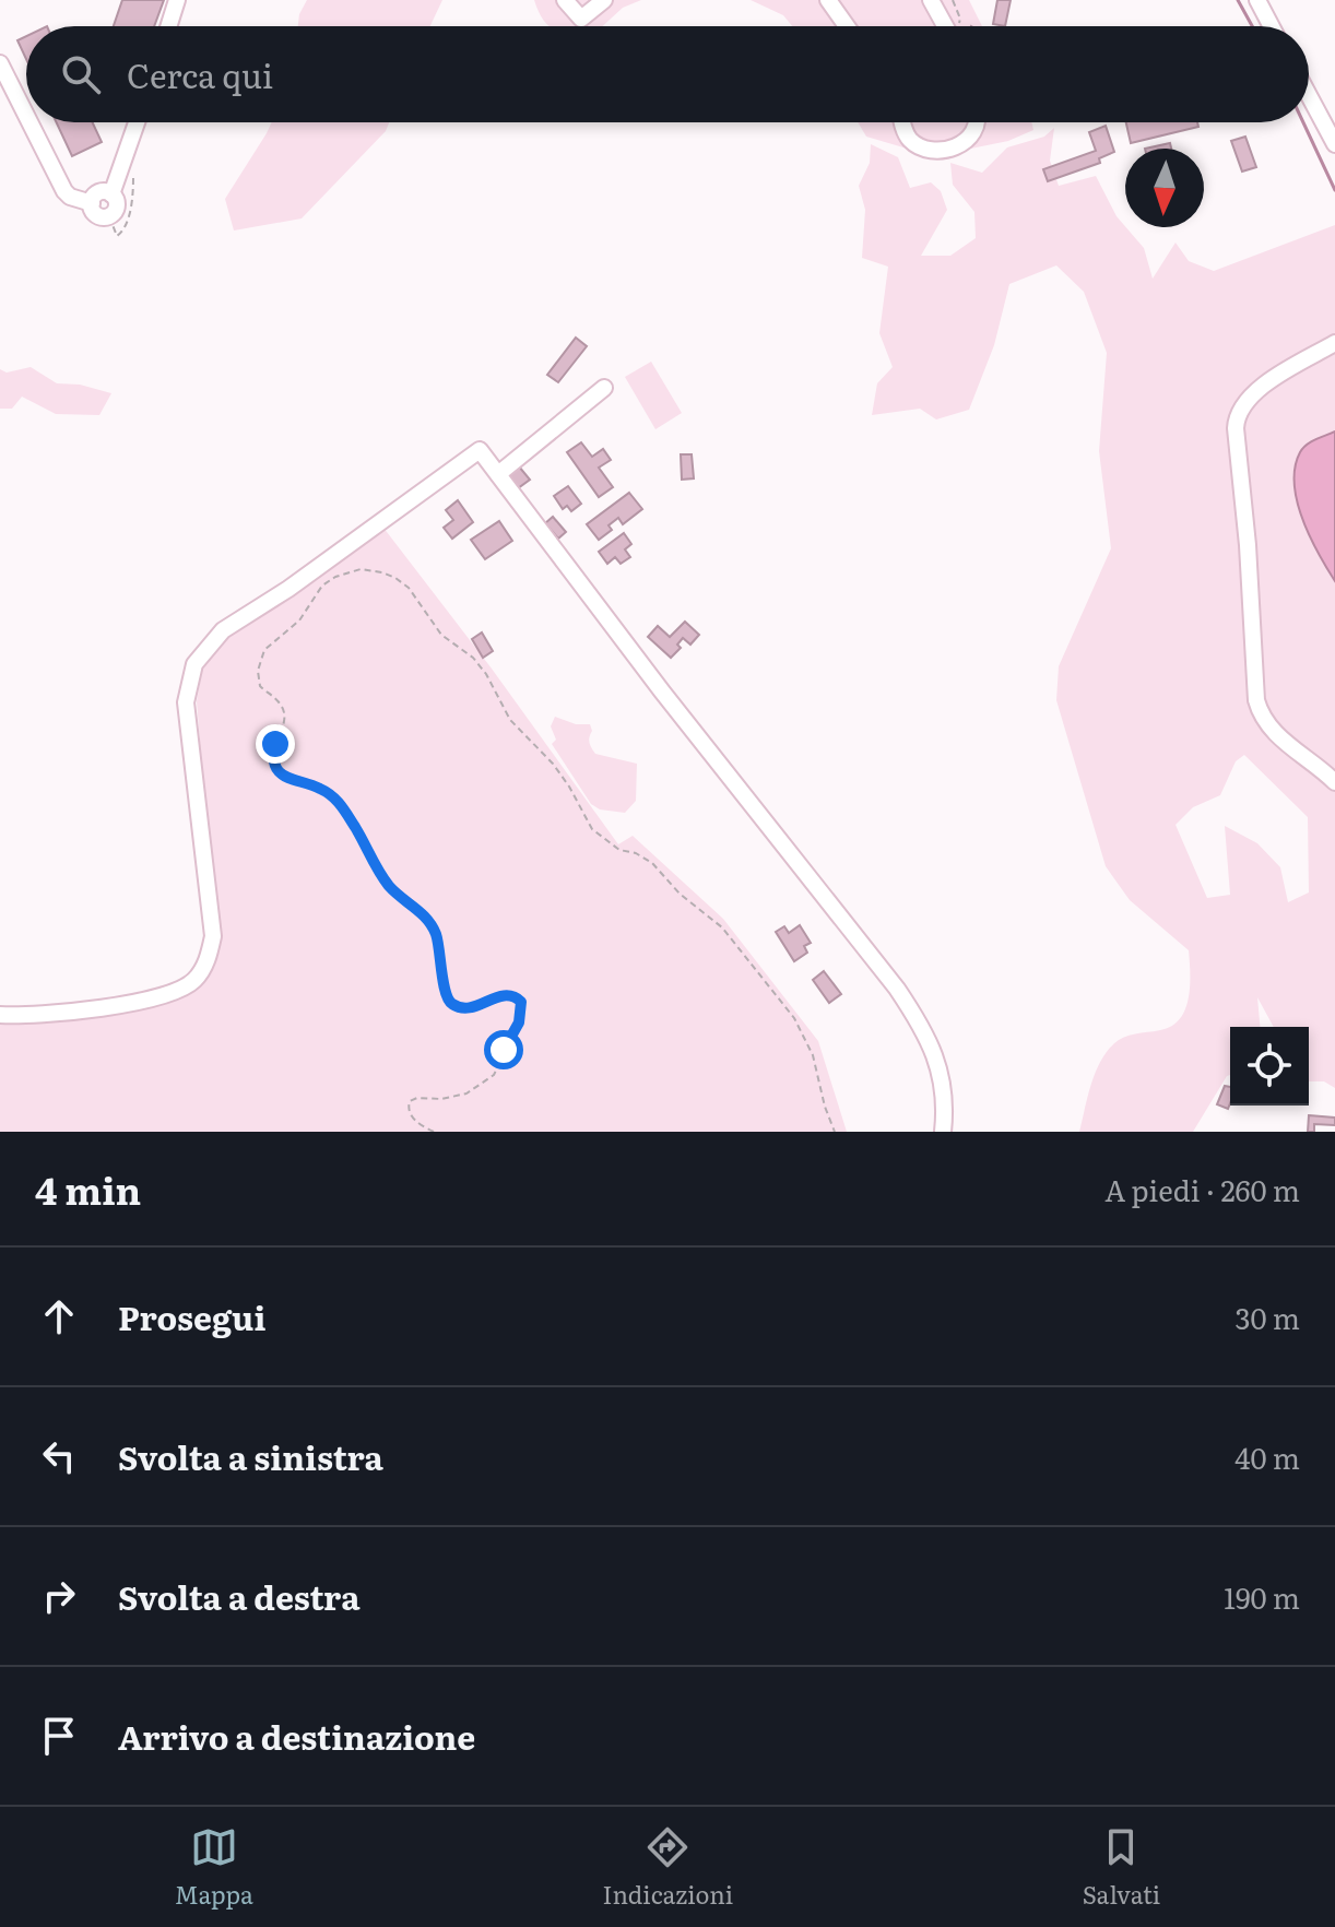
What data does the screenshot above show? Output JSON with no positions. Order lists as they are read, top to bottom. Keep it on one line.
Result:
{"north":"bottom","page":{"search":"Cerca qui","heading":["4 min","A piedi · 260 m"],"list":[["Prosegui","30 m"],["Svolta a sinistra","40 m"],["Svolta a destra","190 m"],"Arrivo a destinazione"],"nav":["Mappa","Indicazioni","Salvati"]}}
